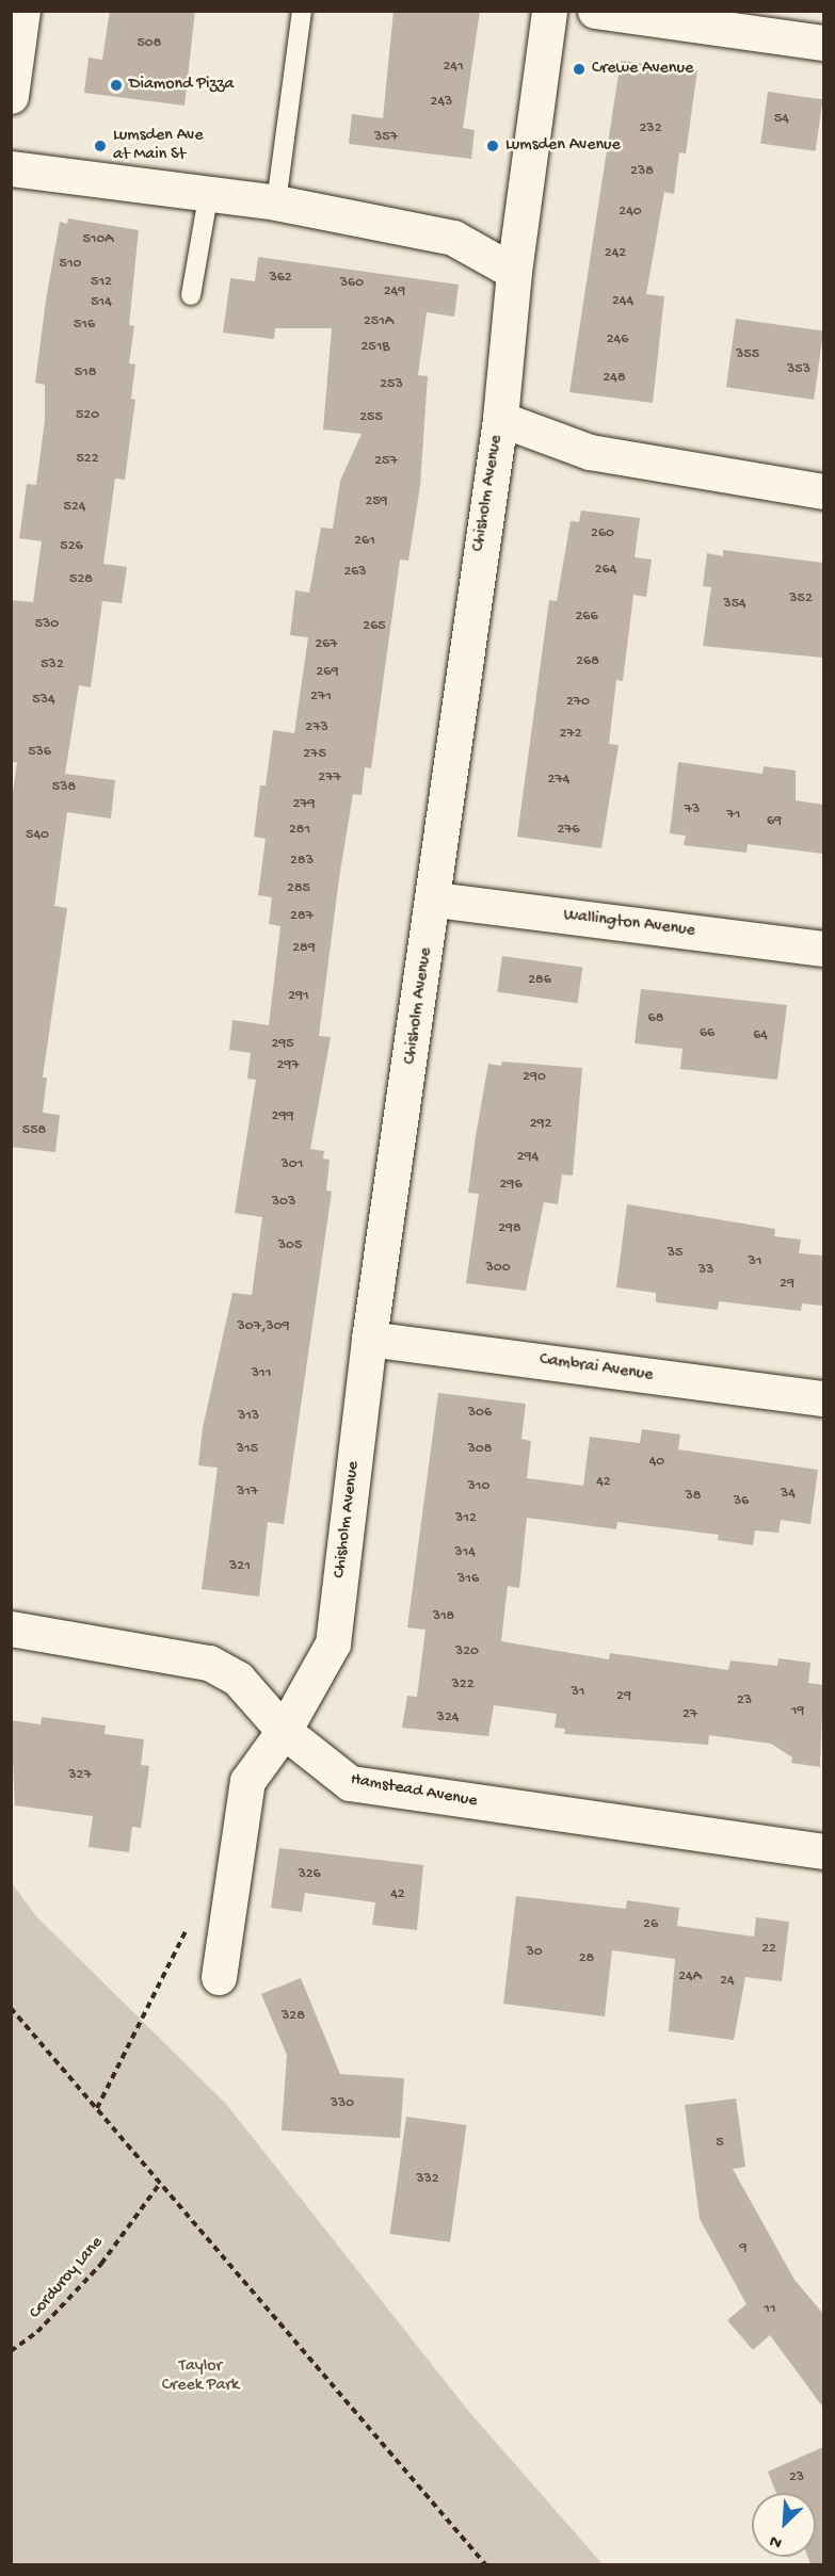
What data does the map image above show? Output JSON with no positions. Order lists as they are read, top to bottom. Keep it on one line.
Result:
{"streets":{"street":["Chisholm Avenue","Wallington Avenue","Cambrai Avenue","Hamstead Avenue"],"path":["Corduroy Lane"]},"crossings":[["Chisholm Avenue","Wallington Avenue"],["Chisholm Avenue","Cambrai Avenue"],["Chisholm Avenue","Hamstead Avenue"]],"parks":["Taylor Creek Park"],"places":["Crewe Avenue","Diamond Pizza","Lumsden Ave at Main St","Lumsden Avenue"],"house_numbers":["508","241","243","54","232","357","238","240","510A","242","510","362","512","360","249","244","514","251A","516","246","251B","355","353","518","248","253","520","255","522","257","259","524","260","261","526","264","263","528","352","354","266","530","265","267","268","532","269","271","534","270","273","272","536","275","277","274","538","279","73","71","69","281","276","540","283","285","287","289","286","291","68","66","64","295","297","290","299","292","558","294","301","296","303","298","305","35","31","300","33","29","307,309","311","306","313","315","308","40","42","310","317","34","38","36","312","314","321","316","318","320","322","31","29","23","19","27","324","327","326","42","26","22","30","28","24A","24","328","330","5","332","9","11","23"],"north":"bottom left"}
